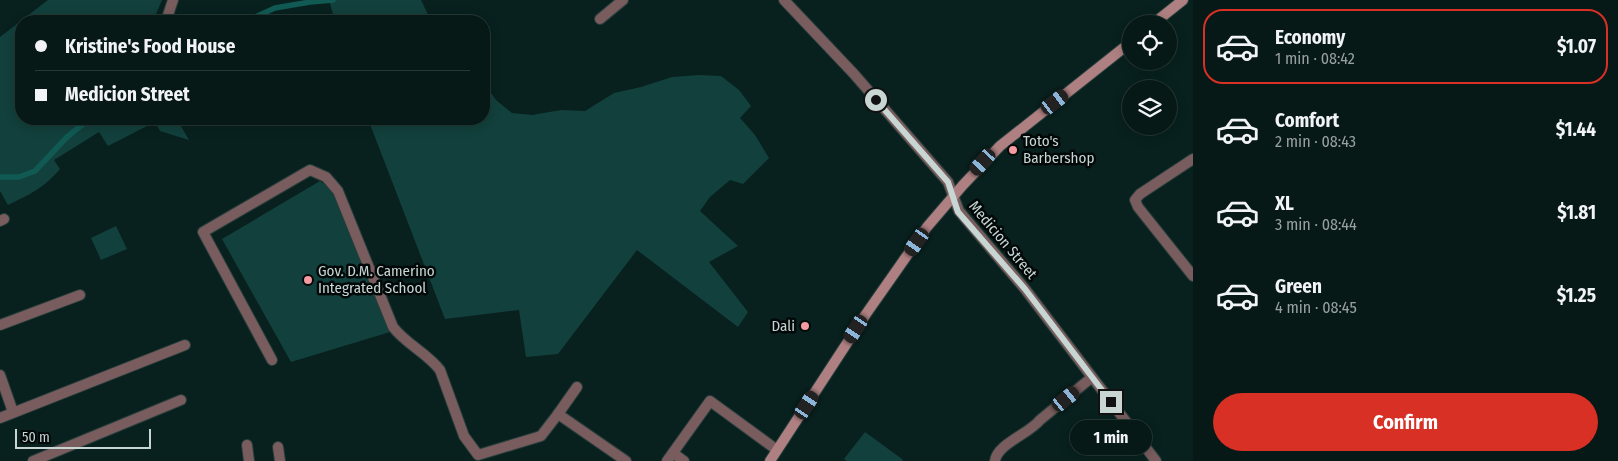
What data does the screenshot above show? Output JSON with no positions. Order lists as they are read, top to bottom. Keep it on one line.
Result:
{"streets":{"street":["Medicion Street"]},"places":["Toto's Barbershop","Gov. D.M. Camerino Integrated School","Dali"],"scale_bar":"50 m","page":{"list":[{"name":"Economy","note":"1 min · 08:42","value":"$1.07"},{"name":"Comfort","note":"2 min · 08:43","value":"$1.44"},{"name":"XL","note":"3 min · 08:44","value":"$1.81"},{"name":"Green","note":"4 min · 08:45","value":"$1.25"}],"banner":["Kristine's Food House","Medicion Street"],"buttons":"Confirm","bubble":"1 min","scale":"50 m"}}
